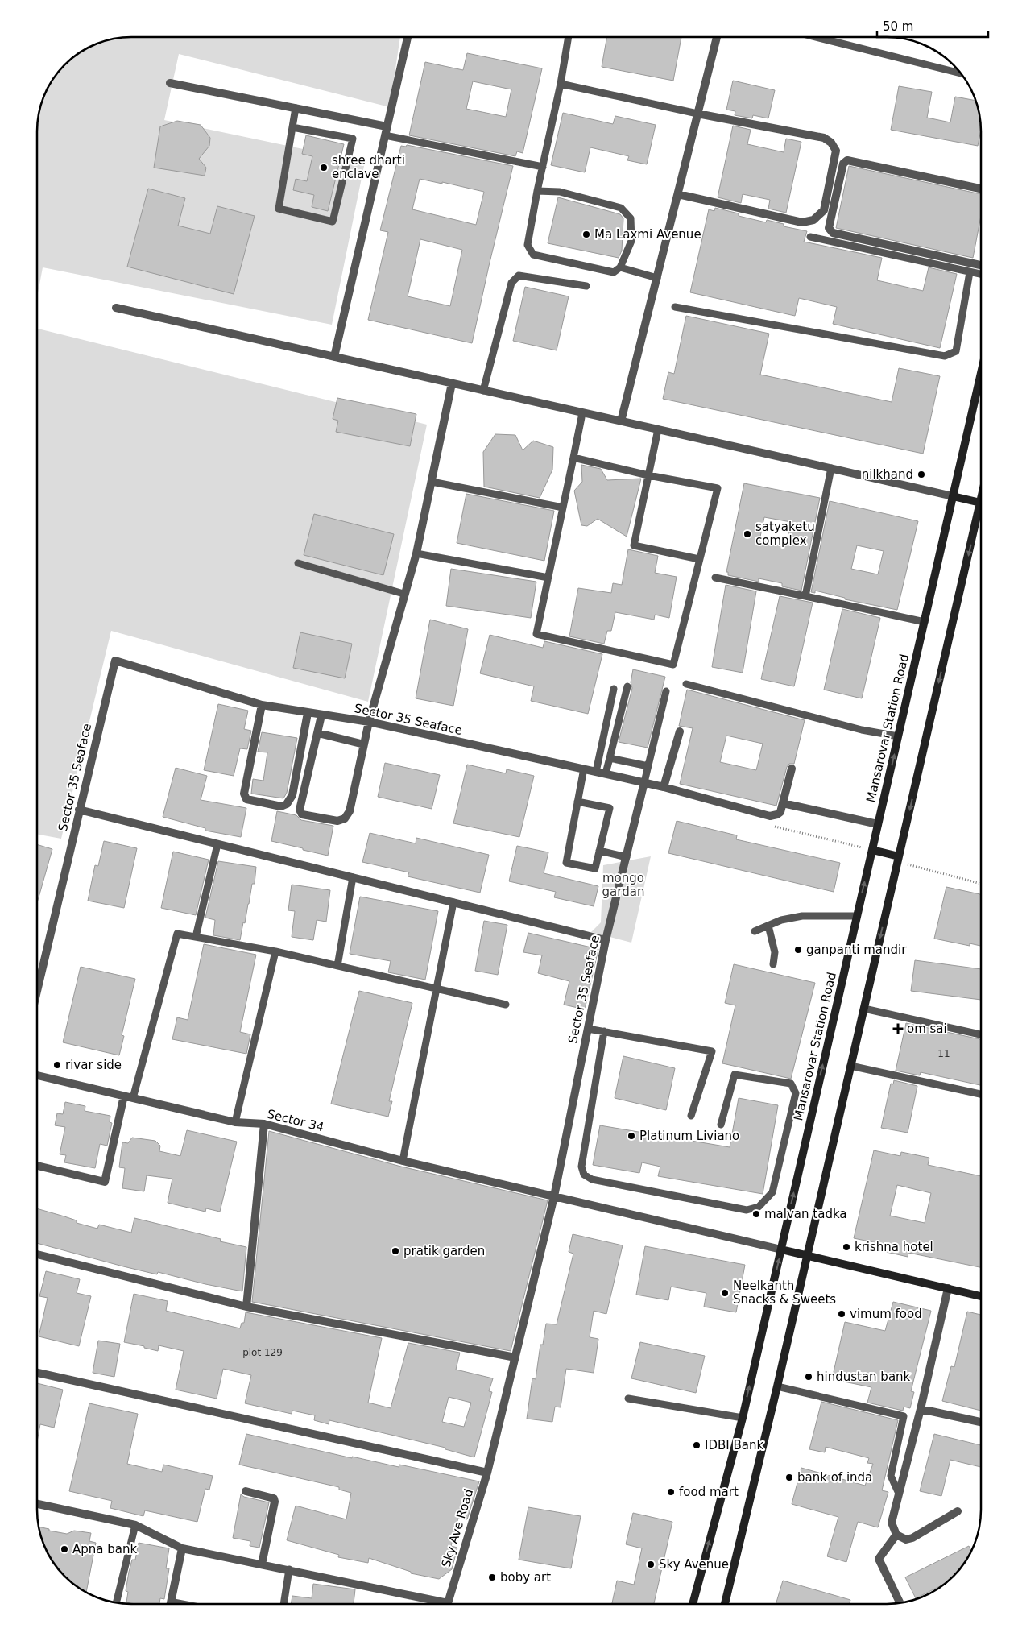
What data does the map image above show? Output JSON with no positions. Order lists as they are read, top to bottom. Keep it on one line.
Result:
{"streets":{"main road":["Mansarovar Station Road"],"street":["Sector 35 Seaface","Sector 34","Sky Ave Road"]},"crossings":[["Sector 35 Seaface","Sector 34"],["Sector 35 Seaface","Sky Ave Road"],["Mansarovar Station Road","Sector 34"],["Sector 34","Sky Ave Road"]],"parks":["mongo gardan"],"places":{"other":["shree dharti enclave","Ma Laxmi Avenue","nilkhand","satyaketu complex","ganpanti mandir","rivar side","Platinum Liviano","malvan tadka","krishna hotel","pratik garden","Neelkanth Snacks & Sweets","vimum food","hindustan bank","IDBI Bank","bank of inda","food mart","Apna bank","Sky Avenue","boby art"],"health":["om sai"]},"house_numbers":["11","plot 129"],"scale_bar":"50 m"}
